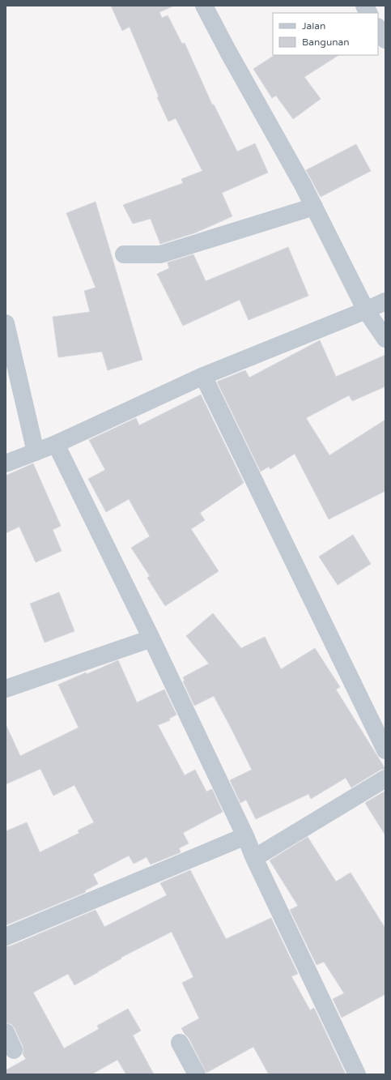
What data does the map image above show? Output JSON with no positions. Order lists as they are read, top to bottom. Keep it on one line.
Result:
{"legend":["Jalan","Bangunan"]}
